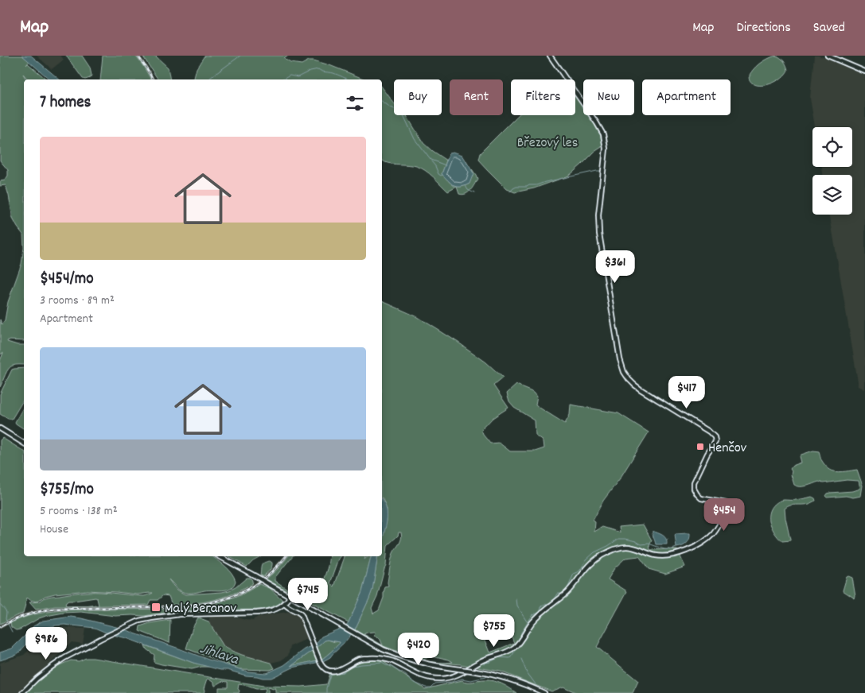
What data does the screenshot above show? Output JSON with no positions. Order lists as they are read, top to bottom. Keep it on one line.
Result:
{"water":["Jihlava"],"parks":["Březový les"],"places":{"transit":["Henčov","Malý Beranov"]},"page":{"header":"Map","nav":["Map","Directions","Saved"],"chip":["Buy","Rent","Filters","New","Apartment"],"heading":"7 homes","list":[{"name":"$454/mo","note":"3 rooms · 89 m² · Apartment"},{"name":"$755/mo","note":"5 rooms · 138 m² · House"}],"price":["$361","$417","$454","$745","$755","$986","$420"]}}
